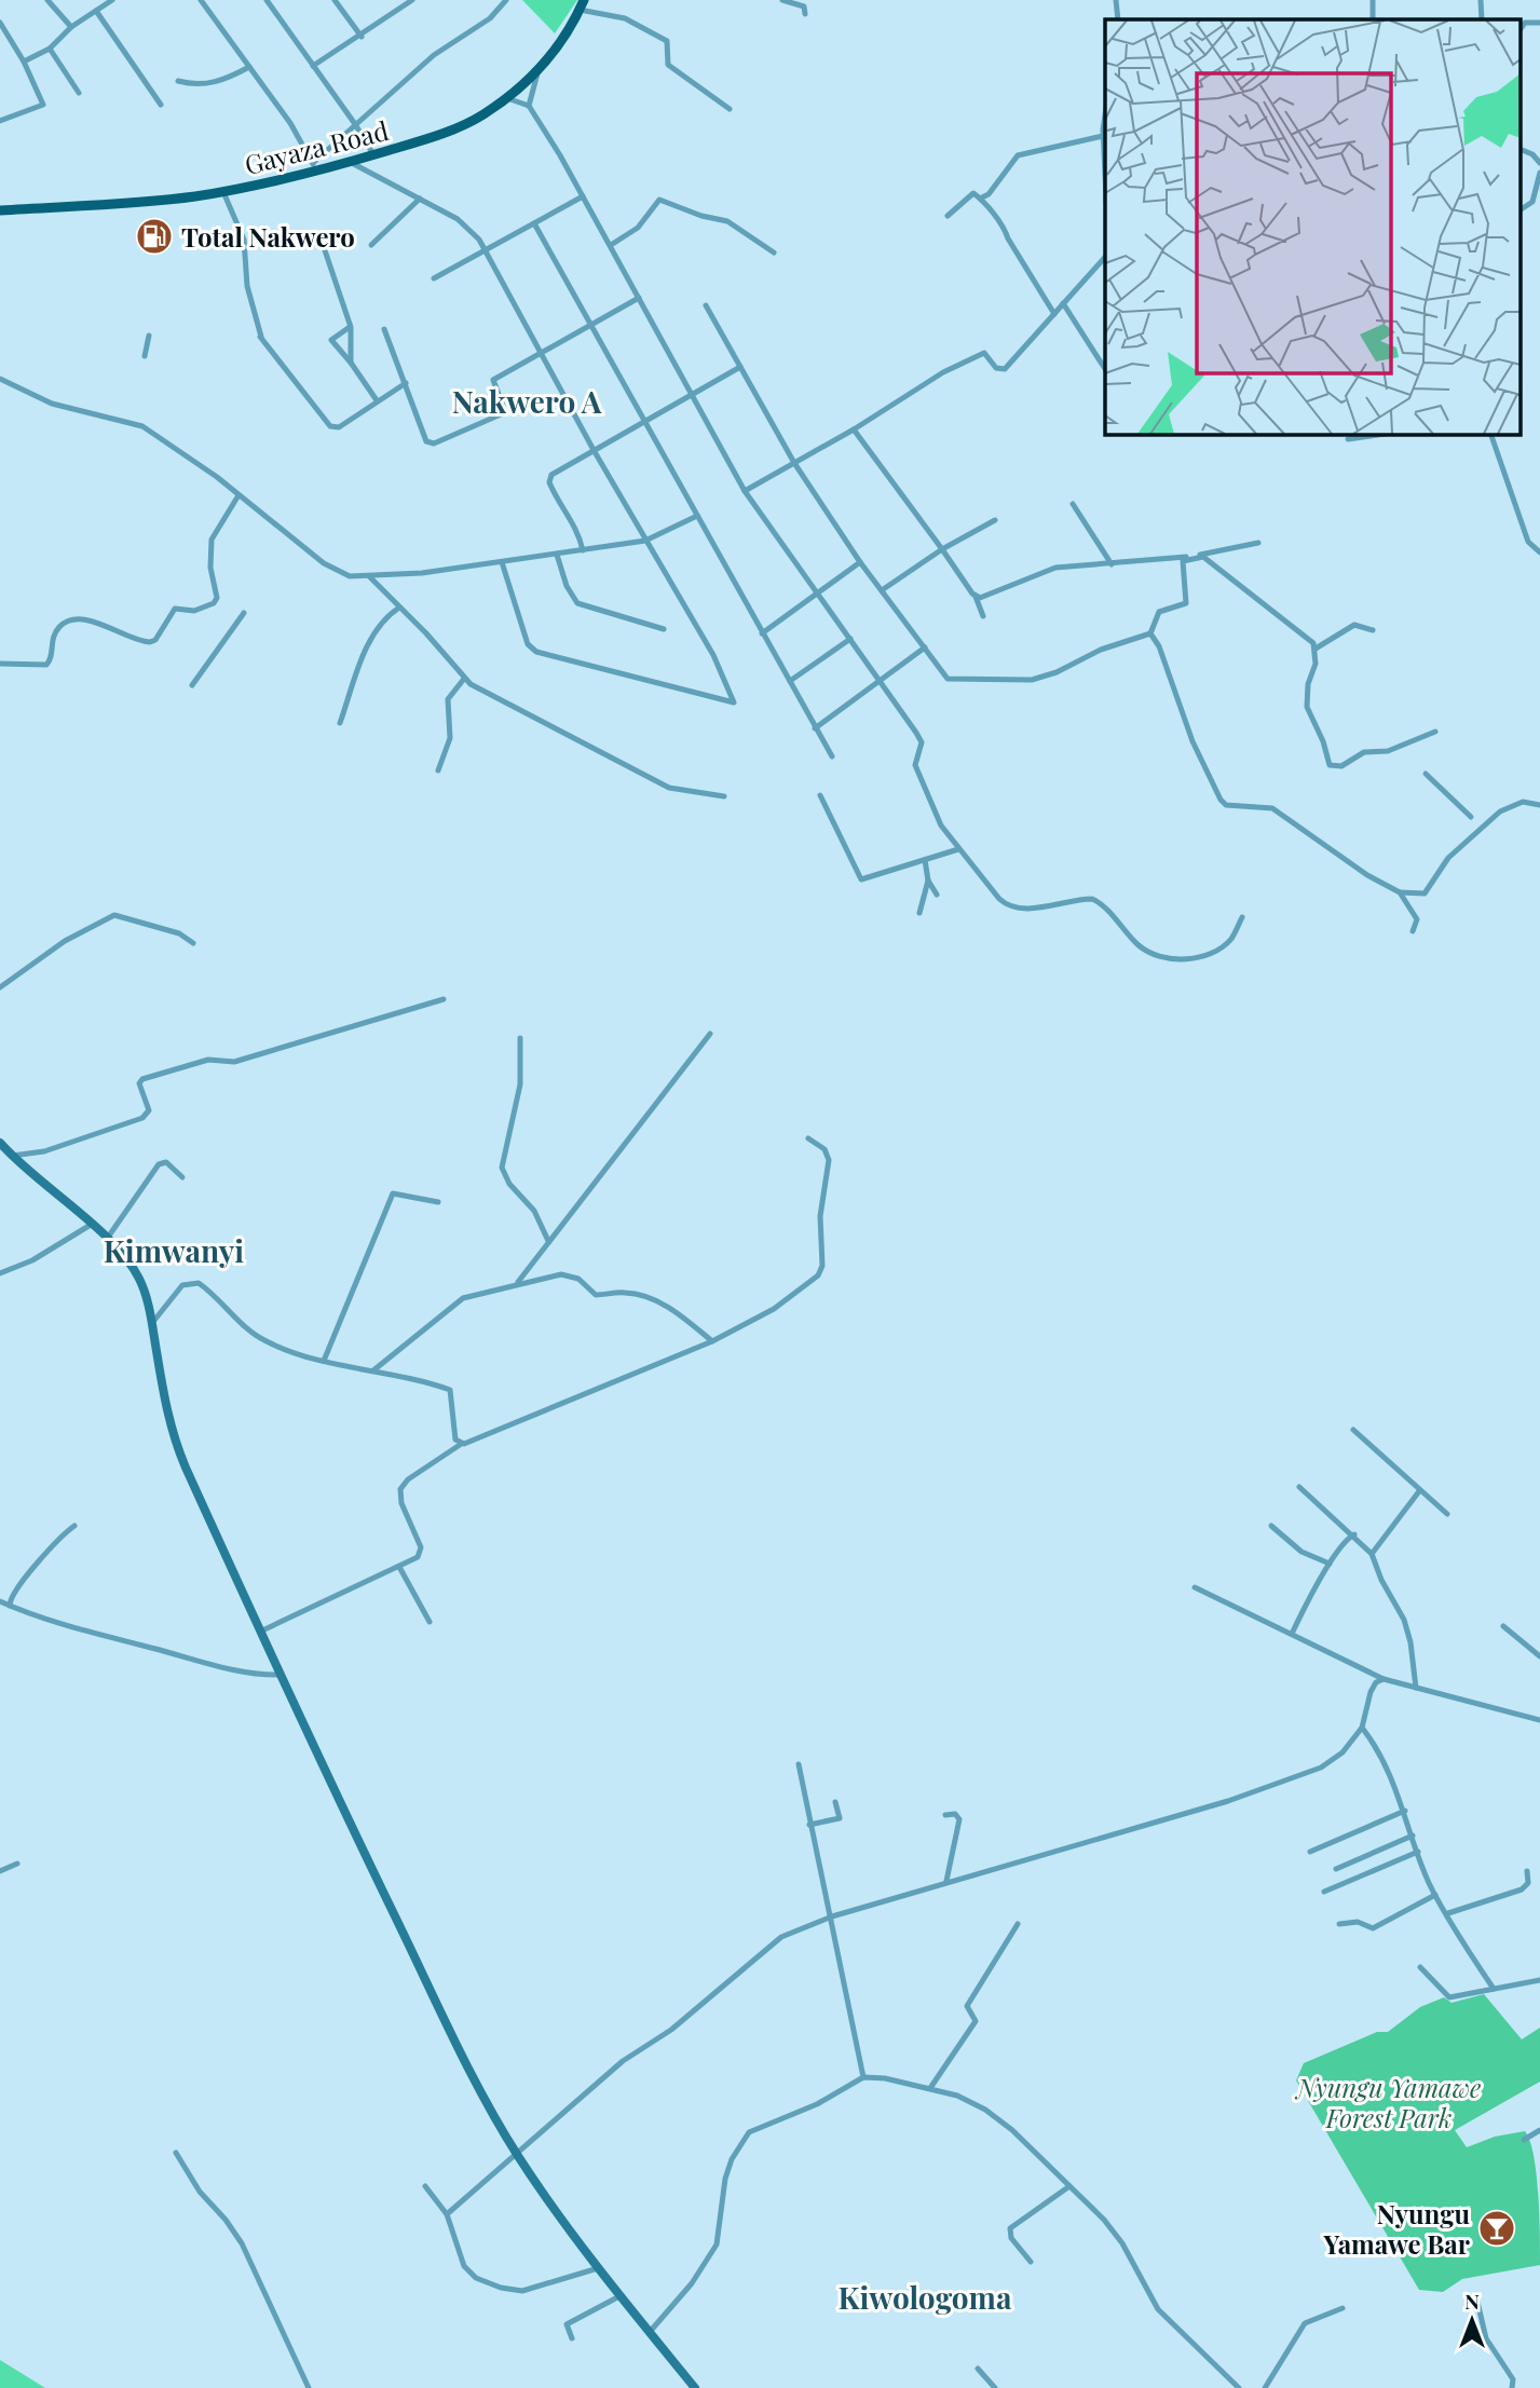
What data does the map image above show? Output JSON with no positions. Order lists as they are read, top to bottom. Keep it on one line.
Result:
{"streets":{"main road":["Gayaza Road"]},"districts":["Nakwero A","Kimwanyi","Kiwologoma"],"parks":["Nyungu Yamawe Forest Park"],"places":{"fuel station":["Total Nakwero"],"bar":["Nyungu Yamawe Bar"]},"north":"top"}
